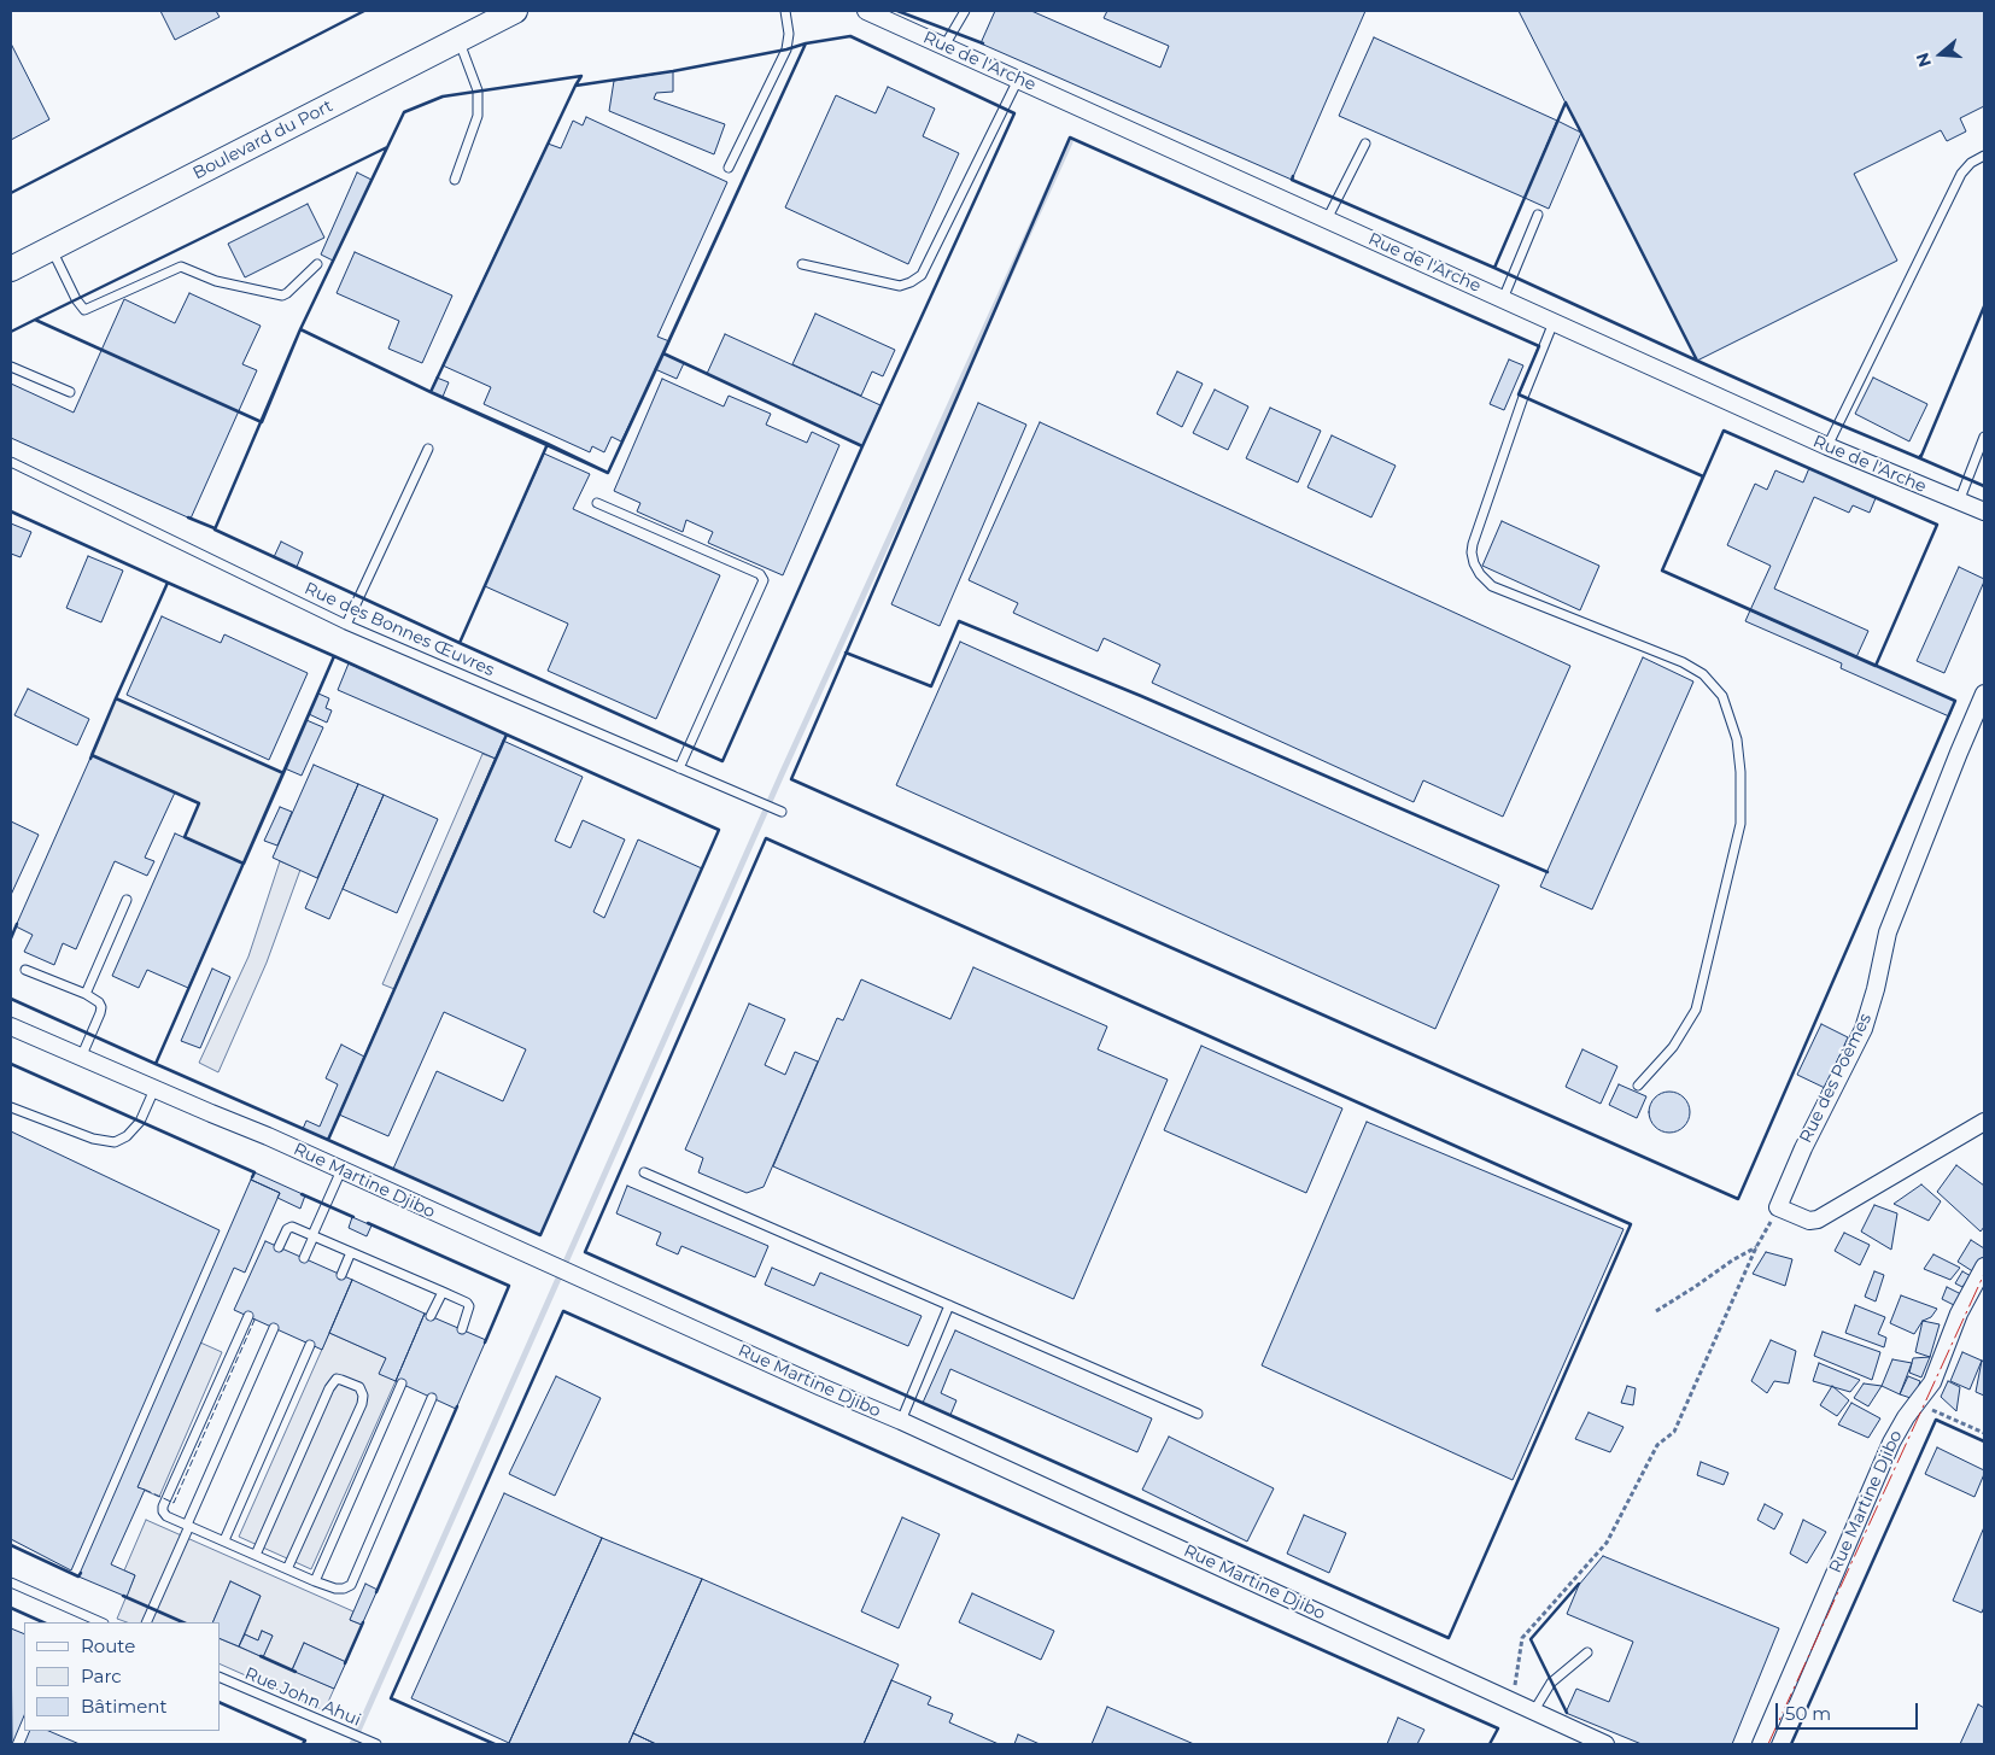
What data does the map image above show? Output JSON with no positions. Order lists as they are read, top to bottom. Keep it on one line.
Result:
{"streets":{"main road":["Boulevard du Port"],"street":["Rue de l'Arche","Rue des Poèmes","Rue Martine Djibo"],"lane":["Rue des Bonnes Œuvres","Rue John Ahui"]},"legend":["Route","Parc","Bâtiment"],"scale_bar":"50 m","north":"left"}
